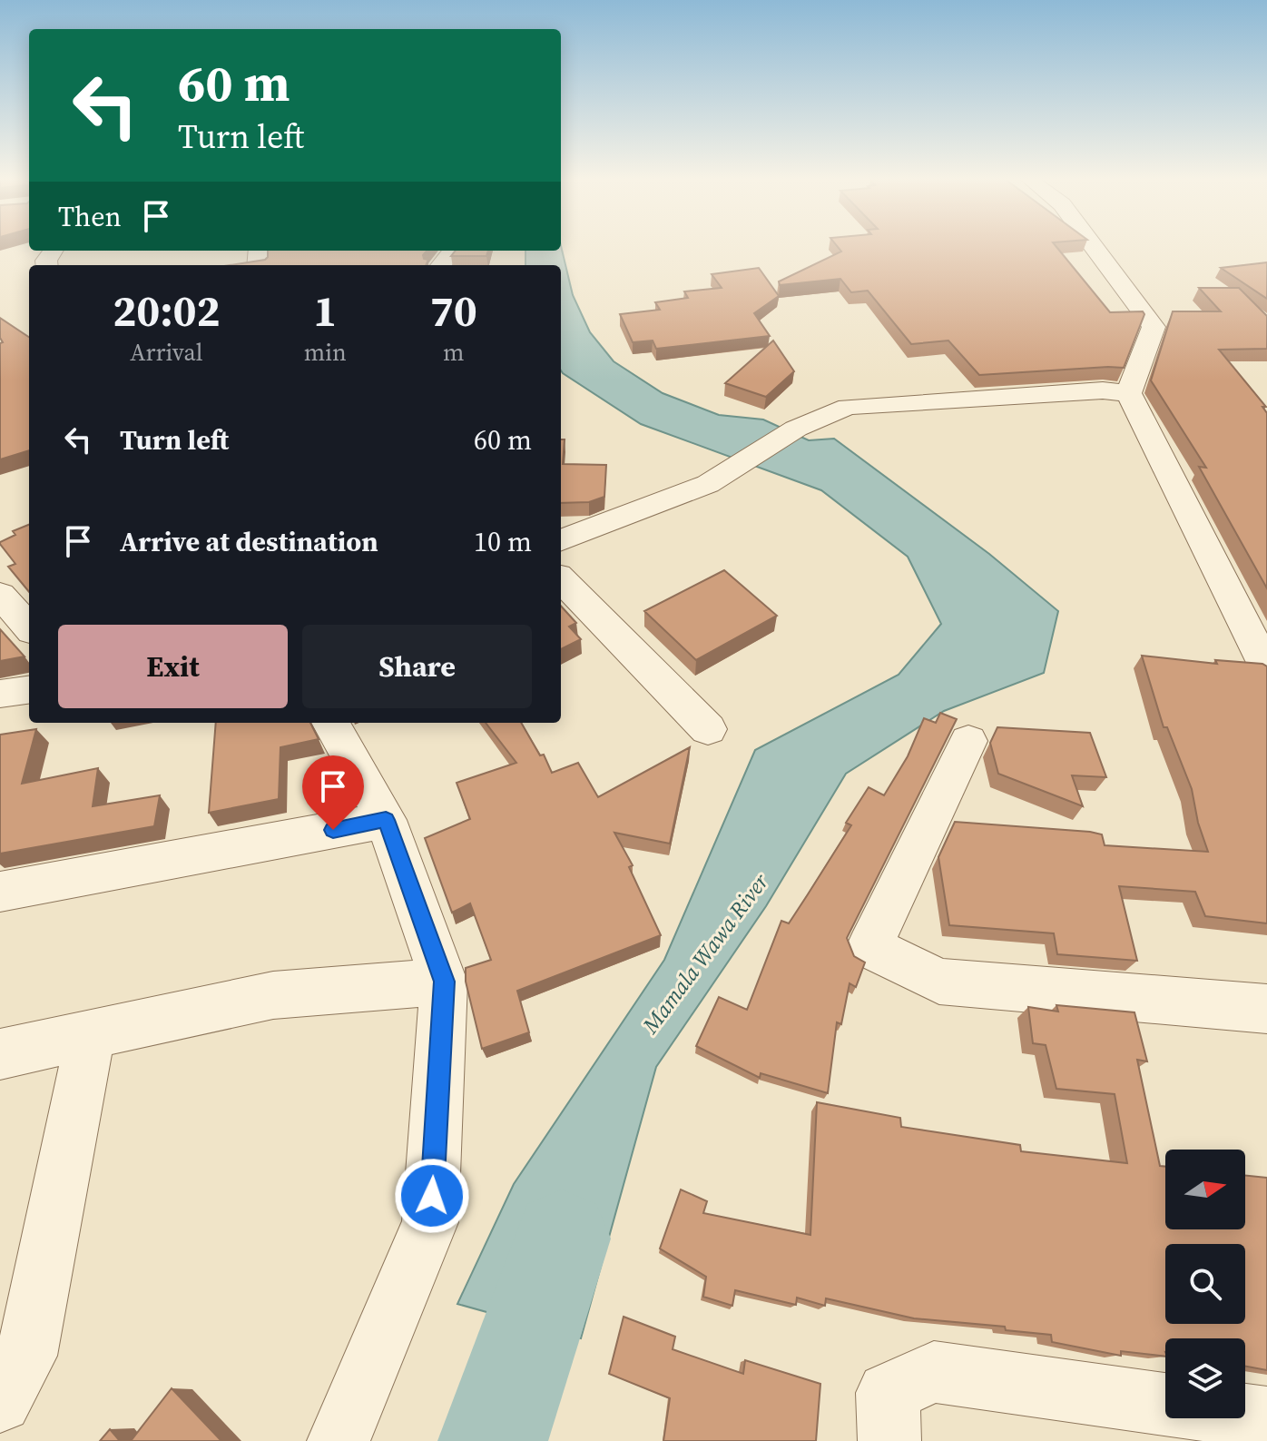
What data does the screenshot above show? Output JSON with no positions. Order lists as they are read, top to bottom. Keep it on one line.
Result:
{"water":["Mamala Wawa River"],"north":"right","page":{"turn":["60 m","Turn left"],"then":"Then","eta":["20:02","Arrival","1","min","70","m"],"list":[{"name":"Turn left","value":"60 m"},{"name":"Arrive at destination","value":"10 m"}],"buttons":["Exit","Share"]}}
